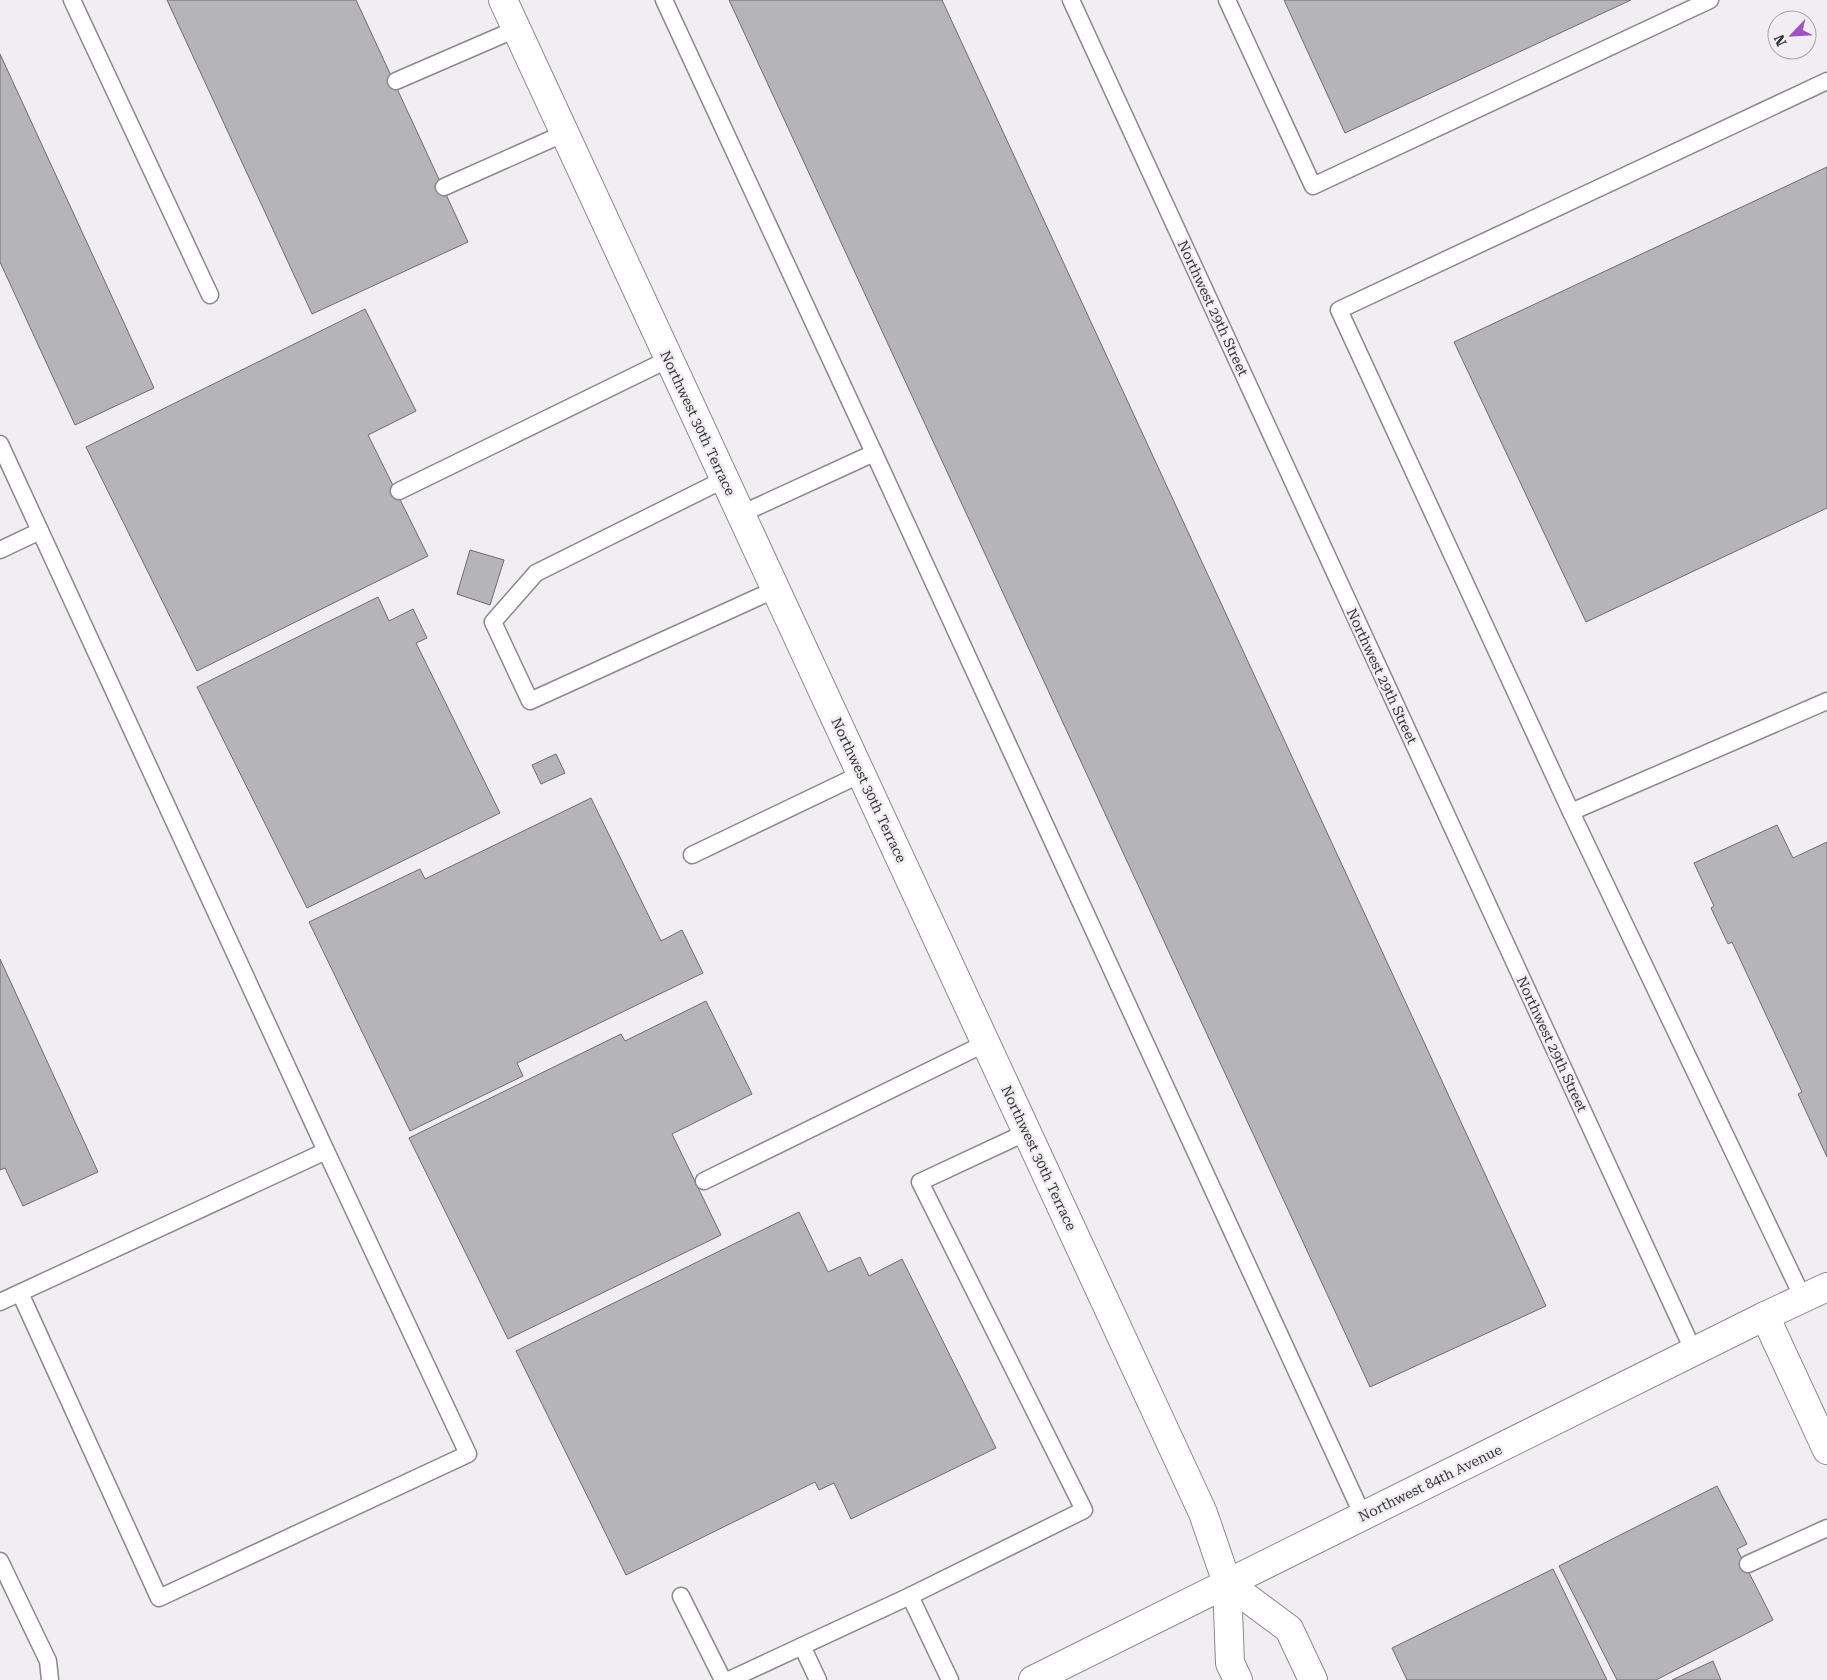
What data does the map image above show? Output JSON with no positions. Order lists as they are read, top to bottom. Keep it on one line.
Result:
{"streets":{"street":["Northwest 30th Terrace","Northwest 84th Avenue"],"lane":["Northwest 29th Street"]},"crossings":[["Northwest 29th Street","Northwest 84th Avenue"],["Northwest 30th Terrace","Northwest 84th Avenue"]],"north":"bottom left"}
